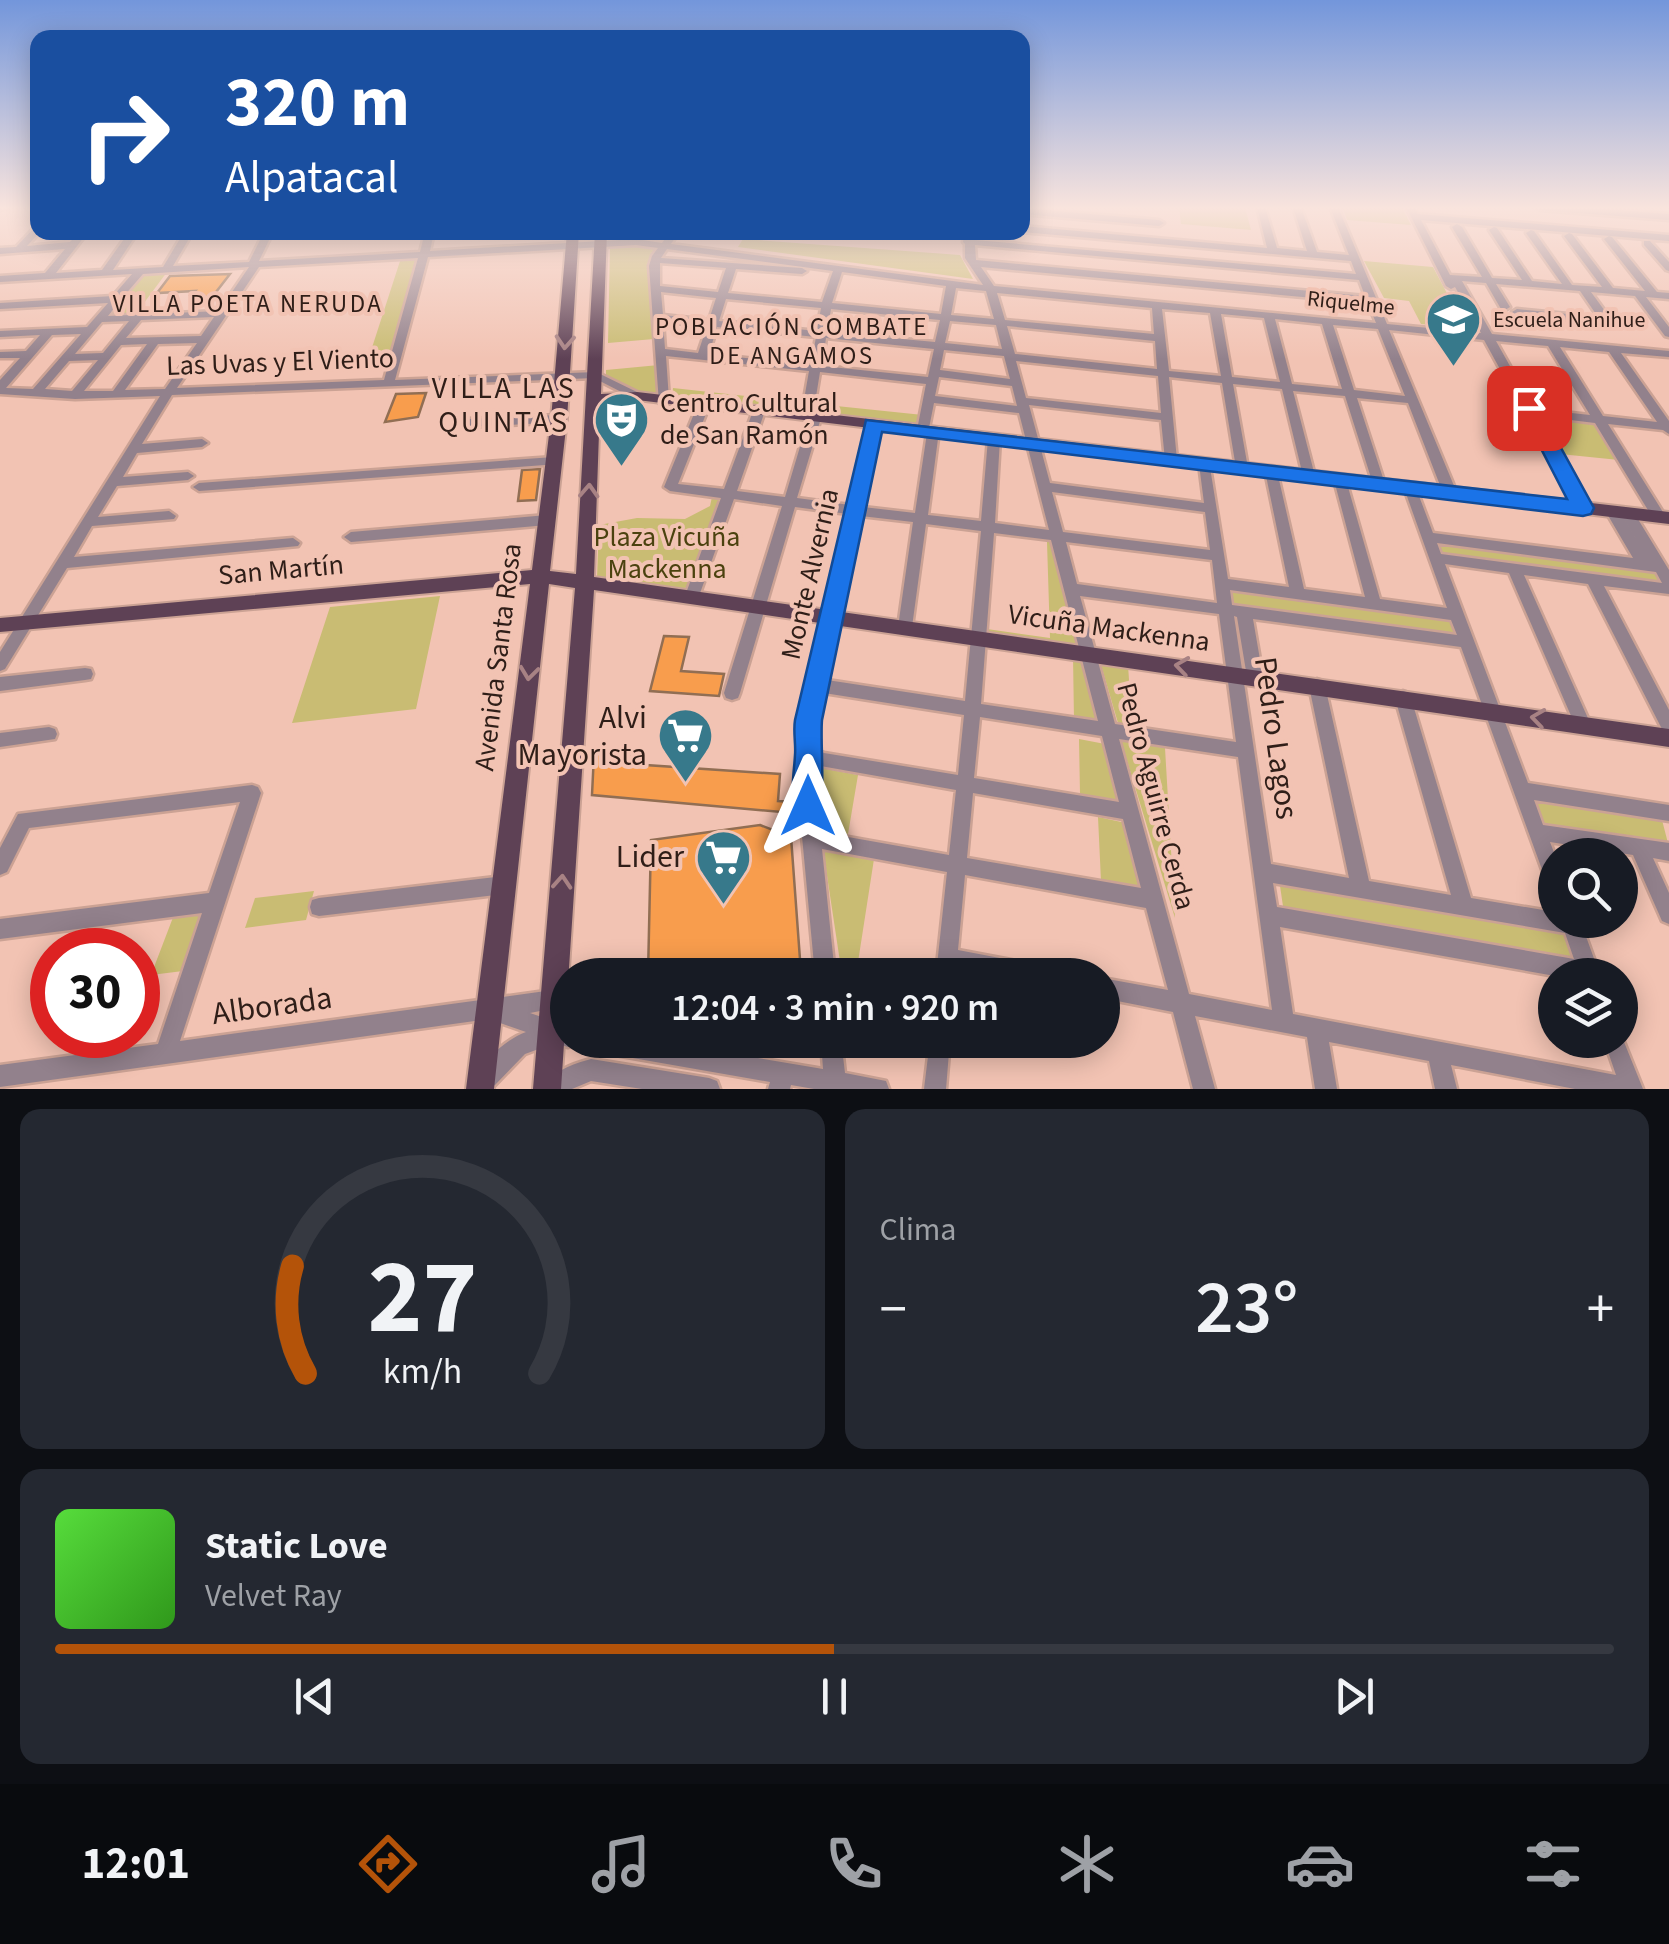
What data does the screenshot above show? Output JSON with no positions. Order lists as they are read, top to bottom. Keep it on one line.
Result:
{"streets":{"main road":["San Martín","Vicuña Mackenna","Avenida Santa Rosa"],"street":["Riquelme","Las Uvas y El Viento","Monte Alvernia","Pedro Lagos","Pedro Aguirre Cerda","Alborada"]},"crossings":[["Riquelme","Pedro Aguirre Cerda"],["Las Uvas y El Viento","Avenida Santa Rosa"],["San Martín","Vicuña Mackenna"],["San Martín","Avenida Santa Rosa"],["Monte Alvernia","Vicuña Mackenna"],["Vicuña Mackenna","Avenida Santa Rosa"],["Vicuña Mackenna","Pedro Lagos"],["Vicuña Mackenna","Pedro Aguirre Cerda"],["Avenida Santa Rosa","Alborada"]],"districts":["VILLA POETA NERUDA","POBLACIÓN COMBATE DE ANGAMOS","VILLA LAS QUINTAS"],"parks":["Plaza Vicuña Mackenna"],"places":{"school or university":["Escuela Nanihue"],"theatre":["Centro Cultural de San Ramón"],"supermarket":["Alvi Mayorista","Lider"]},"page":{"turn":["320 m","Alpatacal"],"limit":"30","trip":"12:04 · 3 min · 920 m","tile":"Clima","heat":["−","23°","+"],"song":["Static Love","Velvet Ray"],"tabs":"12:01","gauge":["27","km/h"]}}
